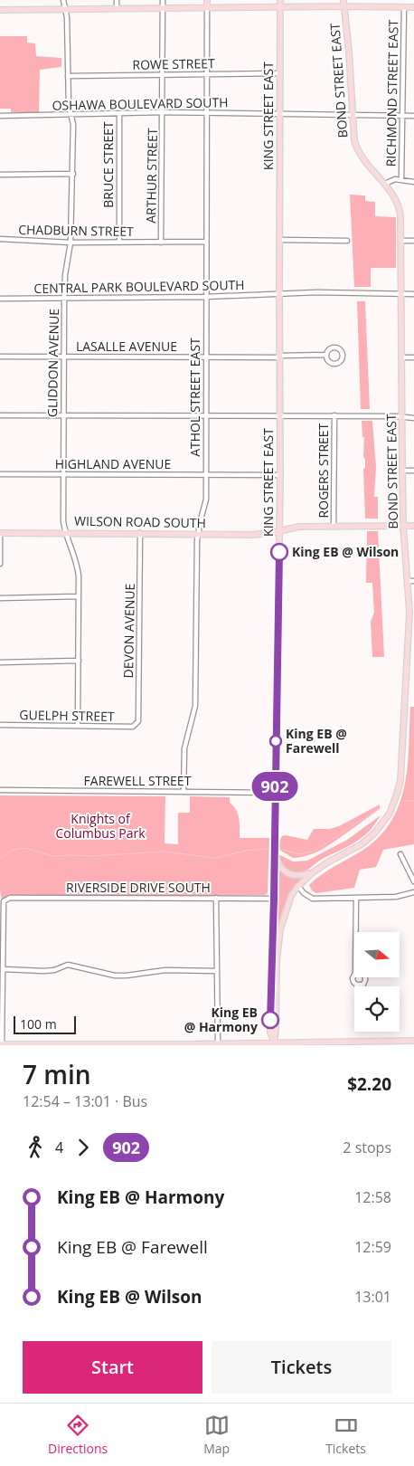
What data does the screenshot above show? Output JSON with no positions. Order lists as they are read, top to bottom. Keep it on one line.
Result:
{"streets":{"main road":["BOND STREET EAST","KING STREET EAST","ATHOL STREET EAST","WILSON ROAD SOUTH"],"street":["ROWE STREET","RICHMOND STREET EAST","OSHAWA BOULEVARD SOUTH","BRUCE STREET","ARTHUR STREET","CHADBURN STREET","CENTRAL PARK BOULEVARD SOUTH","LASALLE AVENUE","GLIDDON AVENUE","HIGHLAND AVENUE","ROGERS STREET","DEVON AVENUE","GUELPH STREET","FAREWELL STREET","RIVERSIDE DRIVE SOUTH"]},"crossings":[["ROWE STREET","KING STREET EAST"],["ROWE STREET","ARTHUR STREET"],["ROWE STREET","GLIDDON AVENUE"],["ROWE STREET","ATHOL STREET EAST"],["BOND STREET EAST","OSHAWA BOULEVARD SOUTH"],["BOND STREET EAST","KING STREET EAST"],["BOND STREET EAST","CENTRAL PARK BOULEVARD SOUTH"],["BOND STREET EAST","WILSON ROAD SOUTH"],["RICHMOND STREET EAST","OSHAWA BOULEVARD SOUTH"],["OSHAWA BOULEVARD SOUTH","KING STREET EAST"],["OSHAWA BOULEVARD SOUTH","BRUCE STREET"],["OSHAWA BOULEVARD SOUTH","ARTHUR STREET"],["OSHAWA BOULEVARD SOUTH","GLIDDON AVENUE"],["OSHAWA BOULEVARD SOUTH","ATHOL STREET EAST"],["KING STREET EAST","CENTRAL PARK BOULEVARD SOUTH"],["KING STREET EAST","LASALLE AVENUE"],["KING STREET EAST","HIGHLAND AVENUE"],["KING STREET EAST","WILSON ROAD SOUTH"],["KING STREET EAST","FAREWELL STREET"],["KING STREET EAST","RIVERSIDE DRIVE SOUTH"],["BRUCE STREET","CHADBURN STREET"],["ARTHUR STREET","CHADBURN STREET"],["CHADBURN STREET","GLIDDON AVENUE"],["CHADBURN STREET","ATHOL STREET EAST"],["CENTRAL PARK BOULEVARD SOUTH","GLIDDON AVENUE"],["CENTRAL PARK BOULEVARD SOUTH","ATHOL STREET EAST"],["LASALLE AVENUE","GLIDDON AVENUE"],["LASALLE AVENUE","ATHOL STREET EAST"],["GLIDDON AVENUE","HIGHLAND AVENUE"],["GLIDDON AVENUE","WILSON ROAD SOUTH"],["GLIDDON AVENUE","GUELPH STREET"],["ATHOL STREET EAST","HIGHLAND AVENUE"],["ATHOL STREET EAST","WILSON ROAD SOUTH"],["ATHOL STREET EAST","FAREWELL STREET"],["ROGERS STREET","WILSON ROAD SOUTH"],["WILSON ROAD SOUTH","DEVON AVENUE"],["DEVON AVENUE","GUELPH STREET"]],"parks":["Knights of Columbus Park"],"places":["King EB @ Wilson","King EB @ Farewell","King EB @ Harmony"],"lines":["bus line 902"],"scale_bar":"100 m","north":"right","page":{"on_map":"902","scale":"100 m","heading":["7 min","12:54 – 13:01 · Bus","$2.20"],"legs":["4","902","2 stops"],"list":[{"name":"King EB @ Harmony","value":"12:58"},{"name":"King EB @ Farewell","value":"12:59"},{"name":"King EB @ Wilson","value":"13:01"}],"buttons":["Start","Tickets"],"tabs":["Directions","Map","Tickets"]}}
